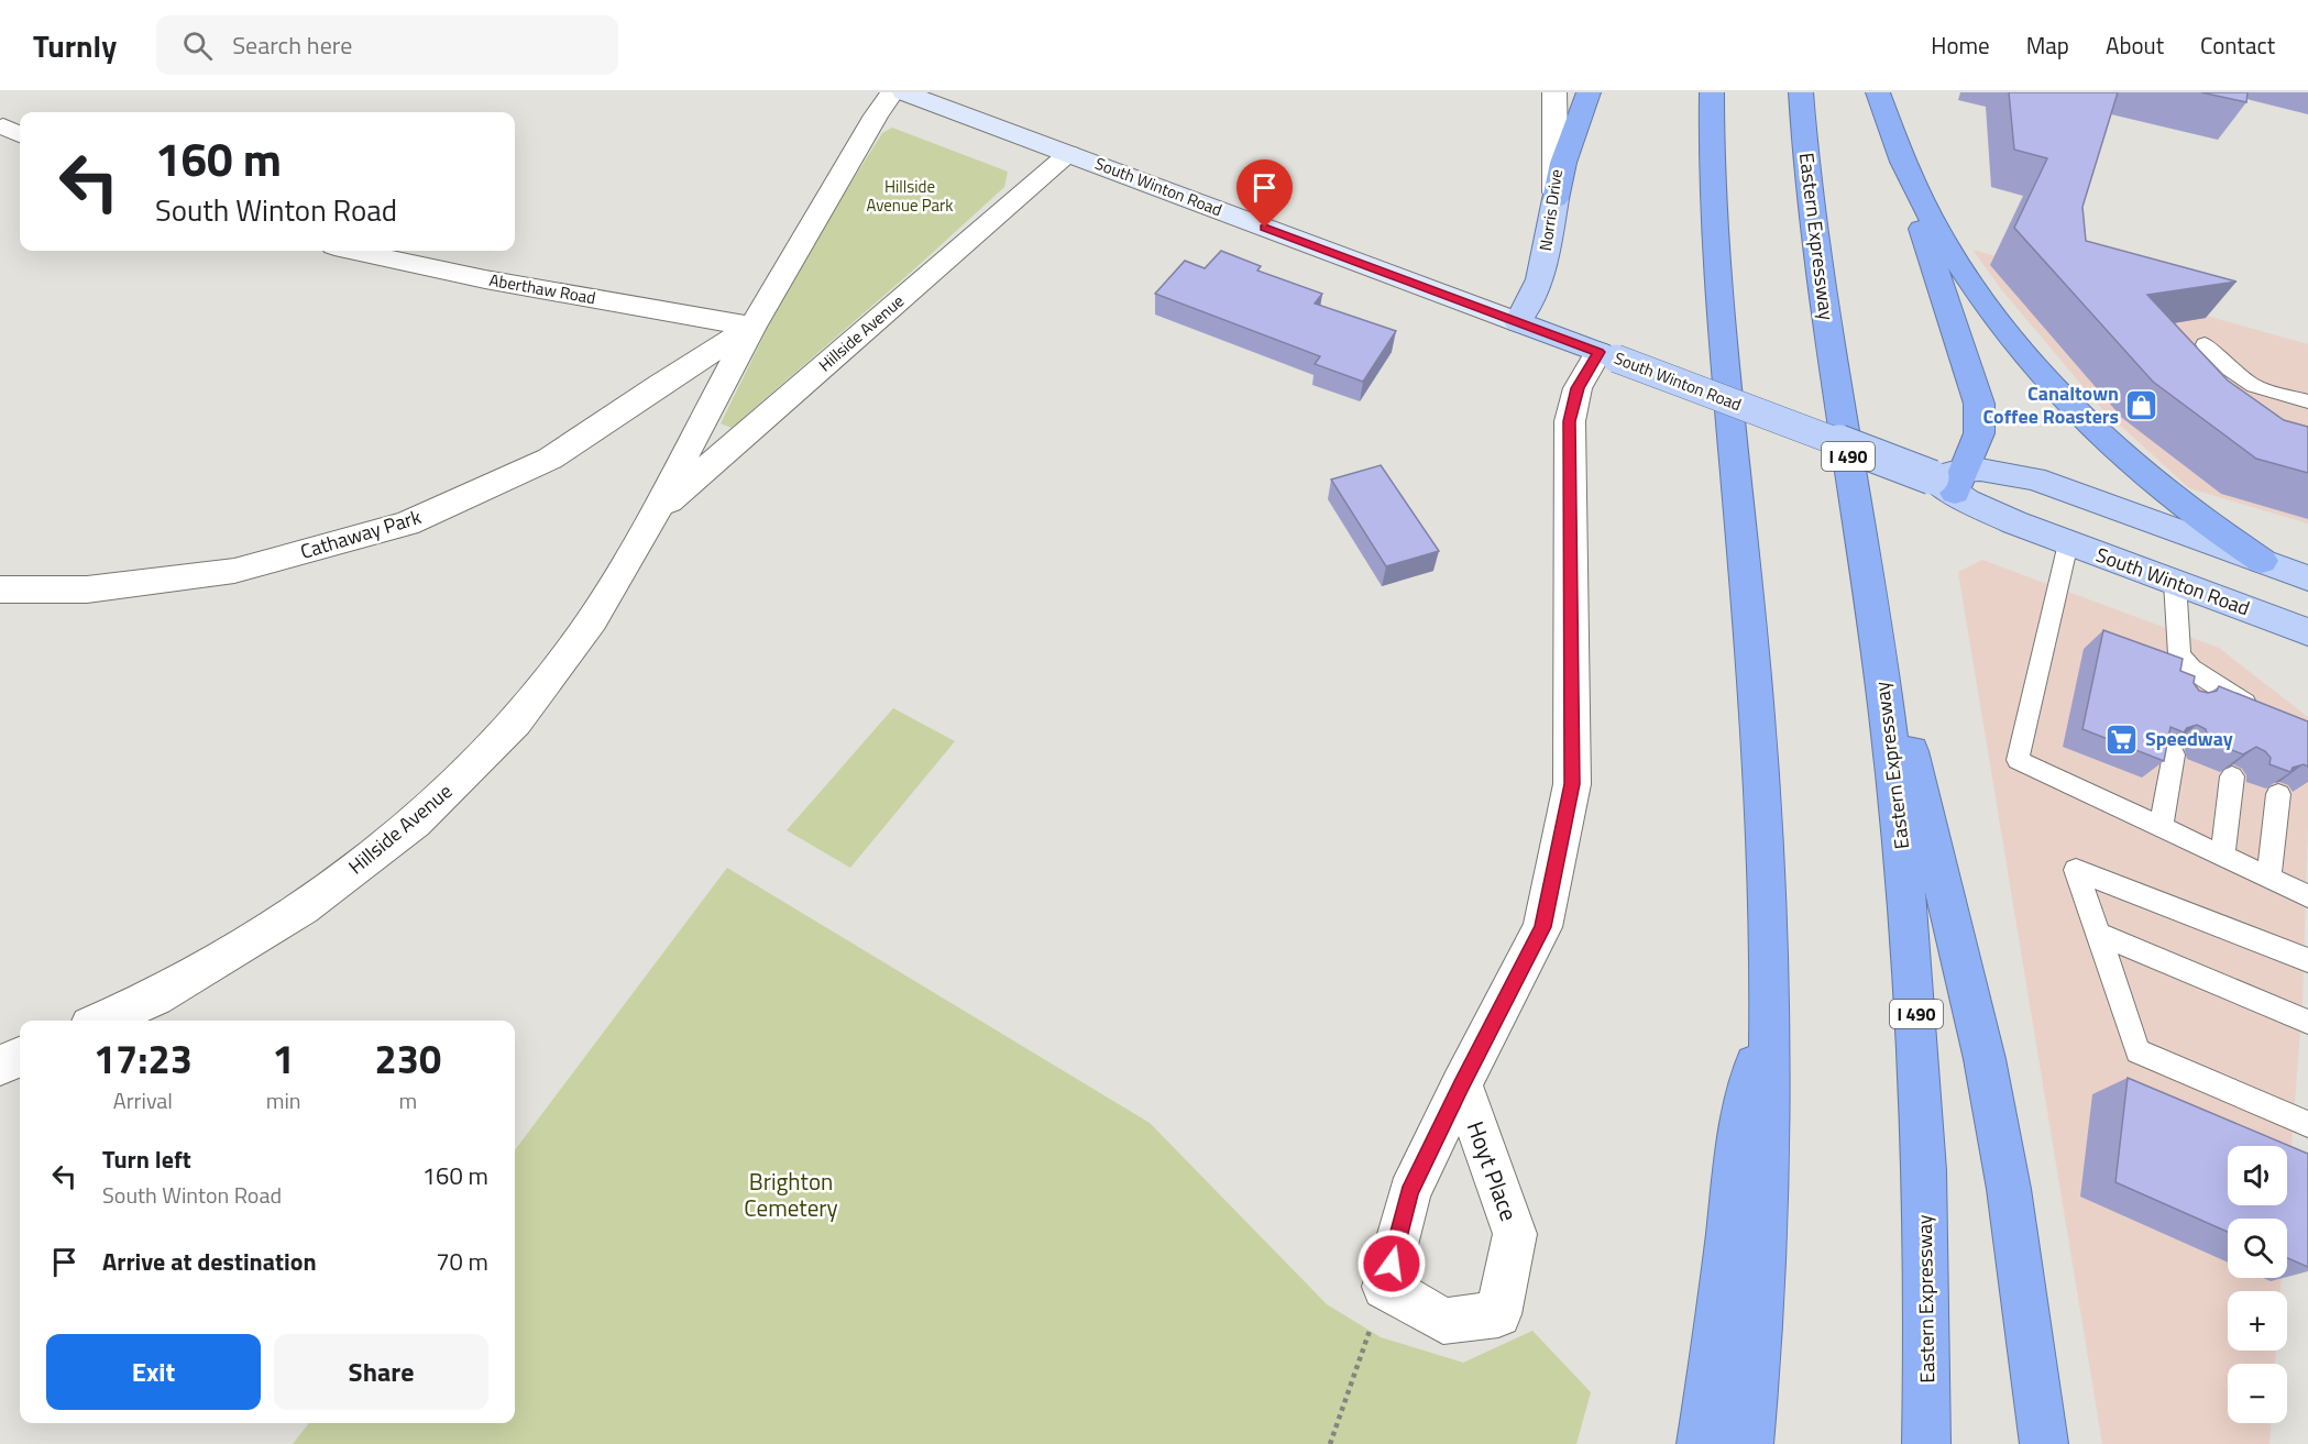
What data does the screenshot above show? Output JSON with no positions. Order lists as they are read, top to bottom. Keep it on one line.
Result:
{"streets":{"highway":["Eastern Expressway","I 490"],"main road":["South Winton Road","Norris Drive"],"street":["Aberthaw Road","Hillside Avenue","Cathaway Park","Hoyt Place"]},"crossings":[["South Winton Road","Norris Drive"],["South Winton Road","Hillside Avenue"],["South Winton Road","Hoyt Place"],["Aberthaw Road","Hillside Avenue"],["Aberthaw Road","Cathaway Park"],["Hillside Avenue","Cathaway Park"]],"parks":["Hillside Avenue Park","Brighton Cemetery"],"places":{"shop":["Canaltown Coffee Roasters"],"supermarket":["Speedway"]},"page":{"header":"Turnly","search":"Search here","nav":["Home","Map","About","Contact"],"turn":["160 m","South Winton Road"],"eta":["17:23","Arrival","1","min","230","m"],"list":[{"name":"Turn left","note":"South Winton Road","value":"160 m"},{"name":"Arrive at destination","value":"70 m"}],"map_buttons":["+","−"],"buttons":["Exit","Share"]}}
